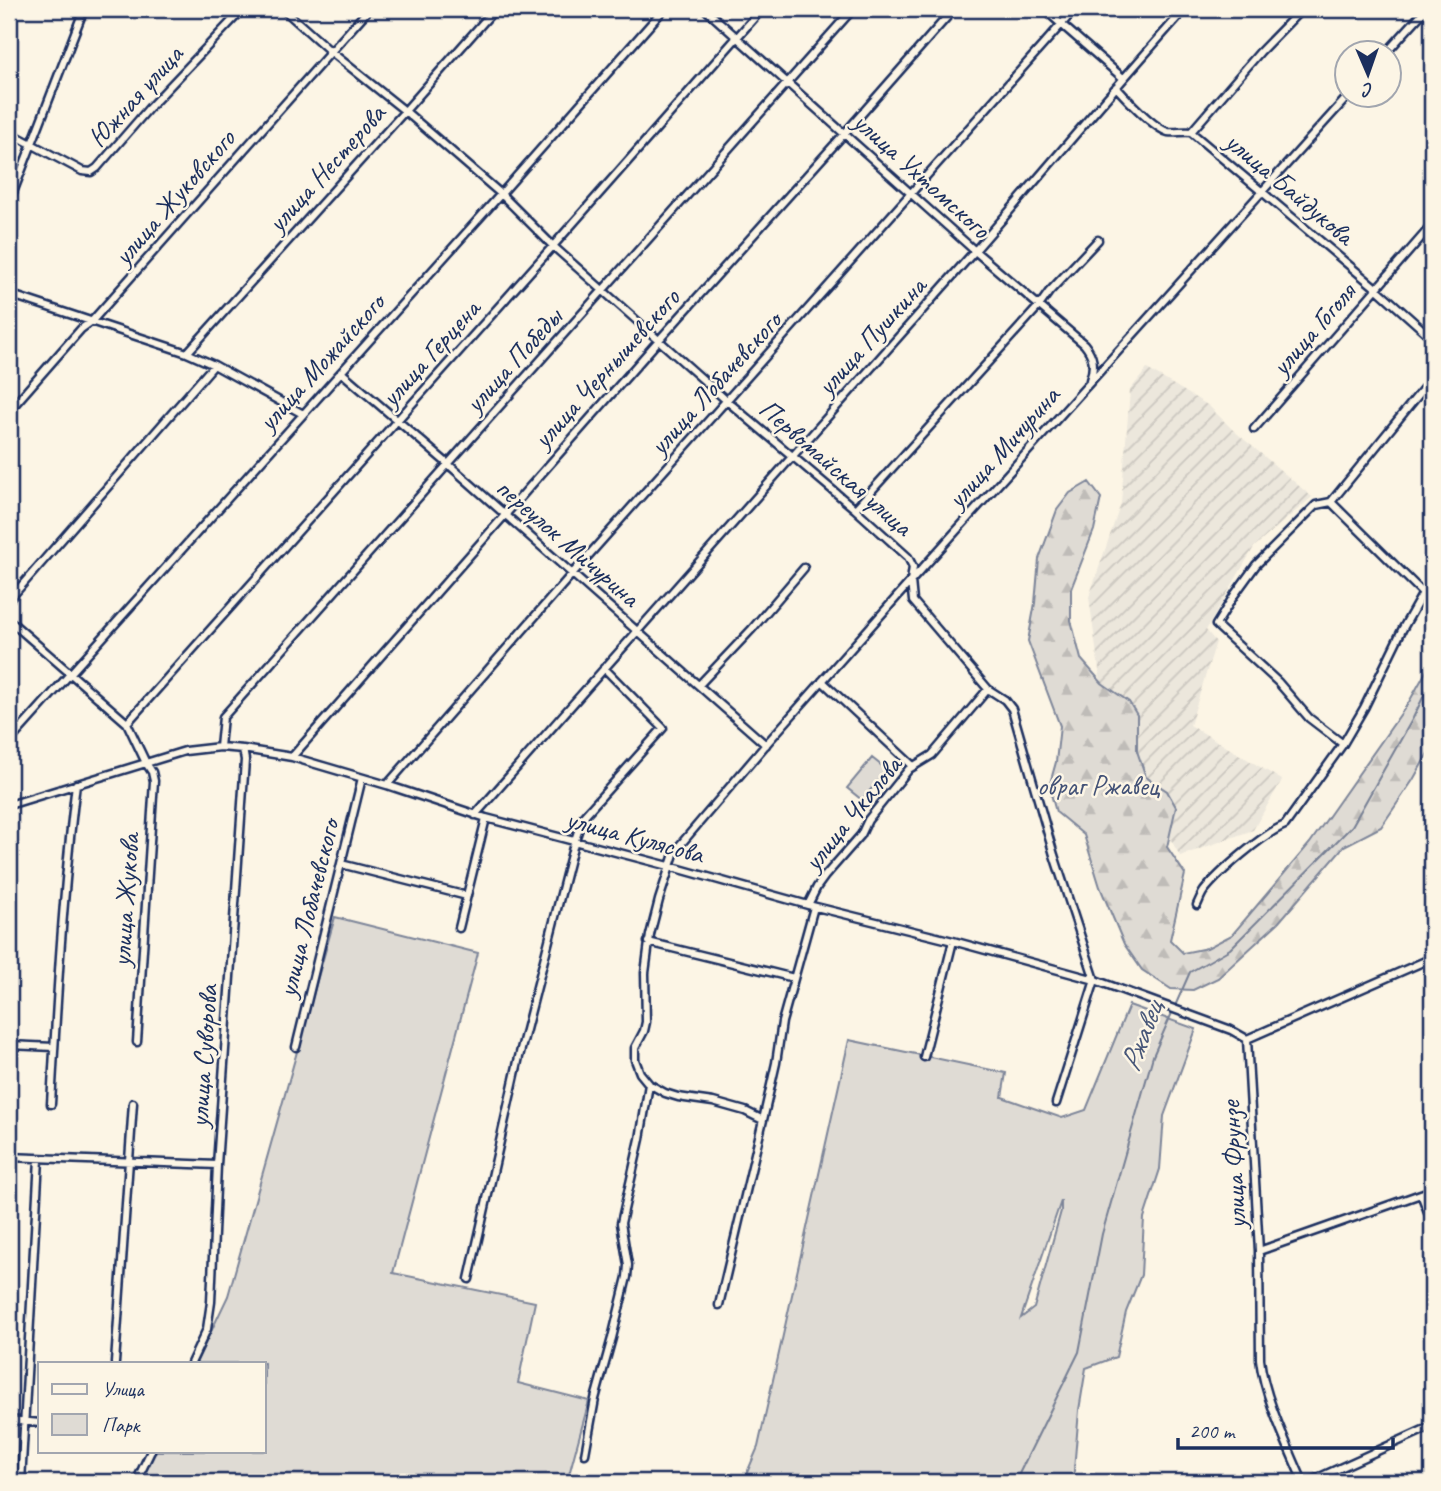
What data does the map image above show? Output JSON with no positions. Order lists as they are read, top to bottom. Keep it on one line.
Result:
{"streets":{"street":["Южная улица","улица Нестерова","улица Ухтомского","улица Байдукова","улица Жуковского","улица Гоголя","улица Пушкина","улица Герцена","улица Победы","улица Можайского","улица Чернышевского","улица Лобачевского","улица Мичурина","Первомайская улица","переулок Мичурина","улица Чкалова","улица Кулясова","улица Жукова","улица Суворова","улица Фрунзе"]},"crossings":[["улица Нестерова","Первомайская улица"],["улица Ухтомского","улица Пушкина"],["улица Ухтомского","улица Герцена"],["улица Ухтомского","улица Победы"],["улица Ухтомского","улица Чернышевского"],["улица Ухтомского","улица Лобачевского"],["улица Ухтомского","улица Мичурина"],["улица Байдукова","улица Гоголя"],["улица Байдукова","улица Пушкина"],["улица Байдукова","улица Мичурина"],["улица Жуковского","Первомайская улица"],["улица Пушкина","Первомайская улица"],["улица Пушкина","переулок Мичурина"],["улица Пушкина","улица Кулясова"],["улица Герцена","Первомайская улица"],["улица Герцена","переулок Мичурина"],["улица Герцена","улица Жукова"],["улица Победы","Первомайская улица"],["улица Победы","переулок Мичурина"],["улица Победы","улица Кулясова"],["улица Можайского","Первомайская улица"],["улица Можайского","переулок Мичурина"],["улица Чернышевского","Первомайская улица"],["улица Чернышевского","переулок Мичурина"],["улица Чернышевского","улица Кулясова"],["улица Лобачевского","Первомайская улица"],["улица Лобачевского","переулок Мичурина"],["улица Лобачевского","улица Кулясова"],["улица Мичурина","Первомайская улица"],["улица Мичурина","переулок Мичурина"],["улица Мичурина","улица Кулясова"],["Первомайская улица","улица Чкалова"],["Первомайская улица","улица Кулясова"],["улица Чкалова","улица Кулясова"],["улица Кулясова","улица Жукова"],["улица Кулясова","улица Суворова"],["улица Кулясова","улица Фрунзе"]],"water":["Ржавец"],"parks":["овраг Ржавец"],"legend":["Улица","Парк"],"scale_bar":"200 m","north":"bottom"}
